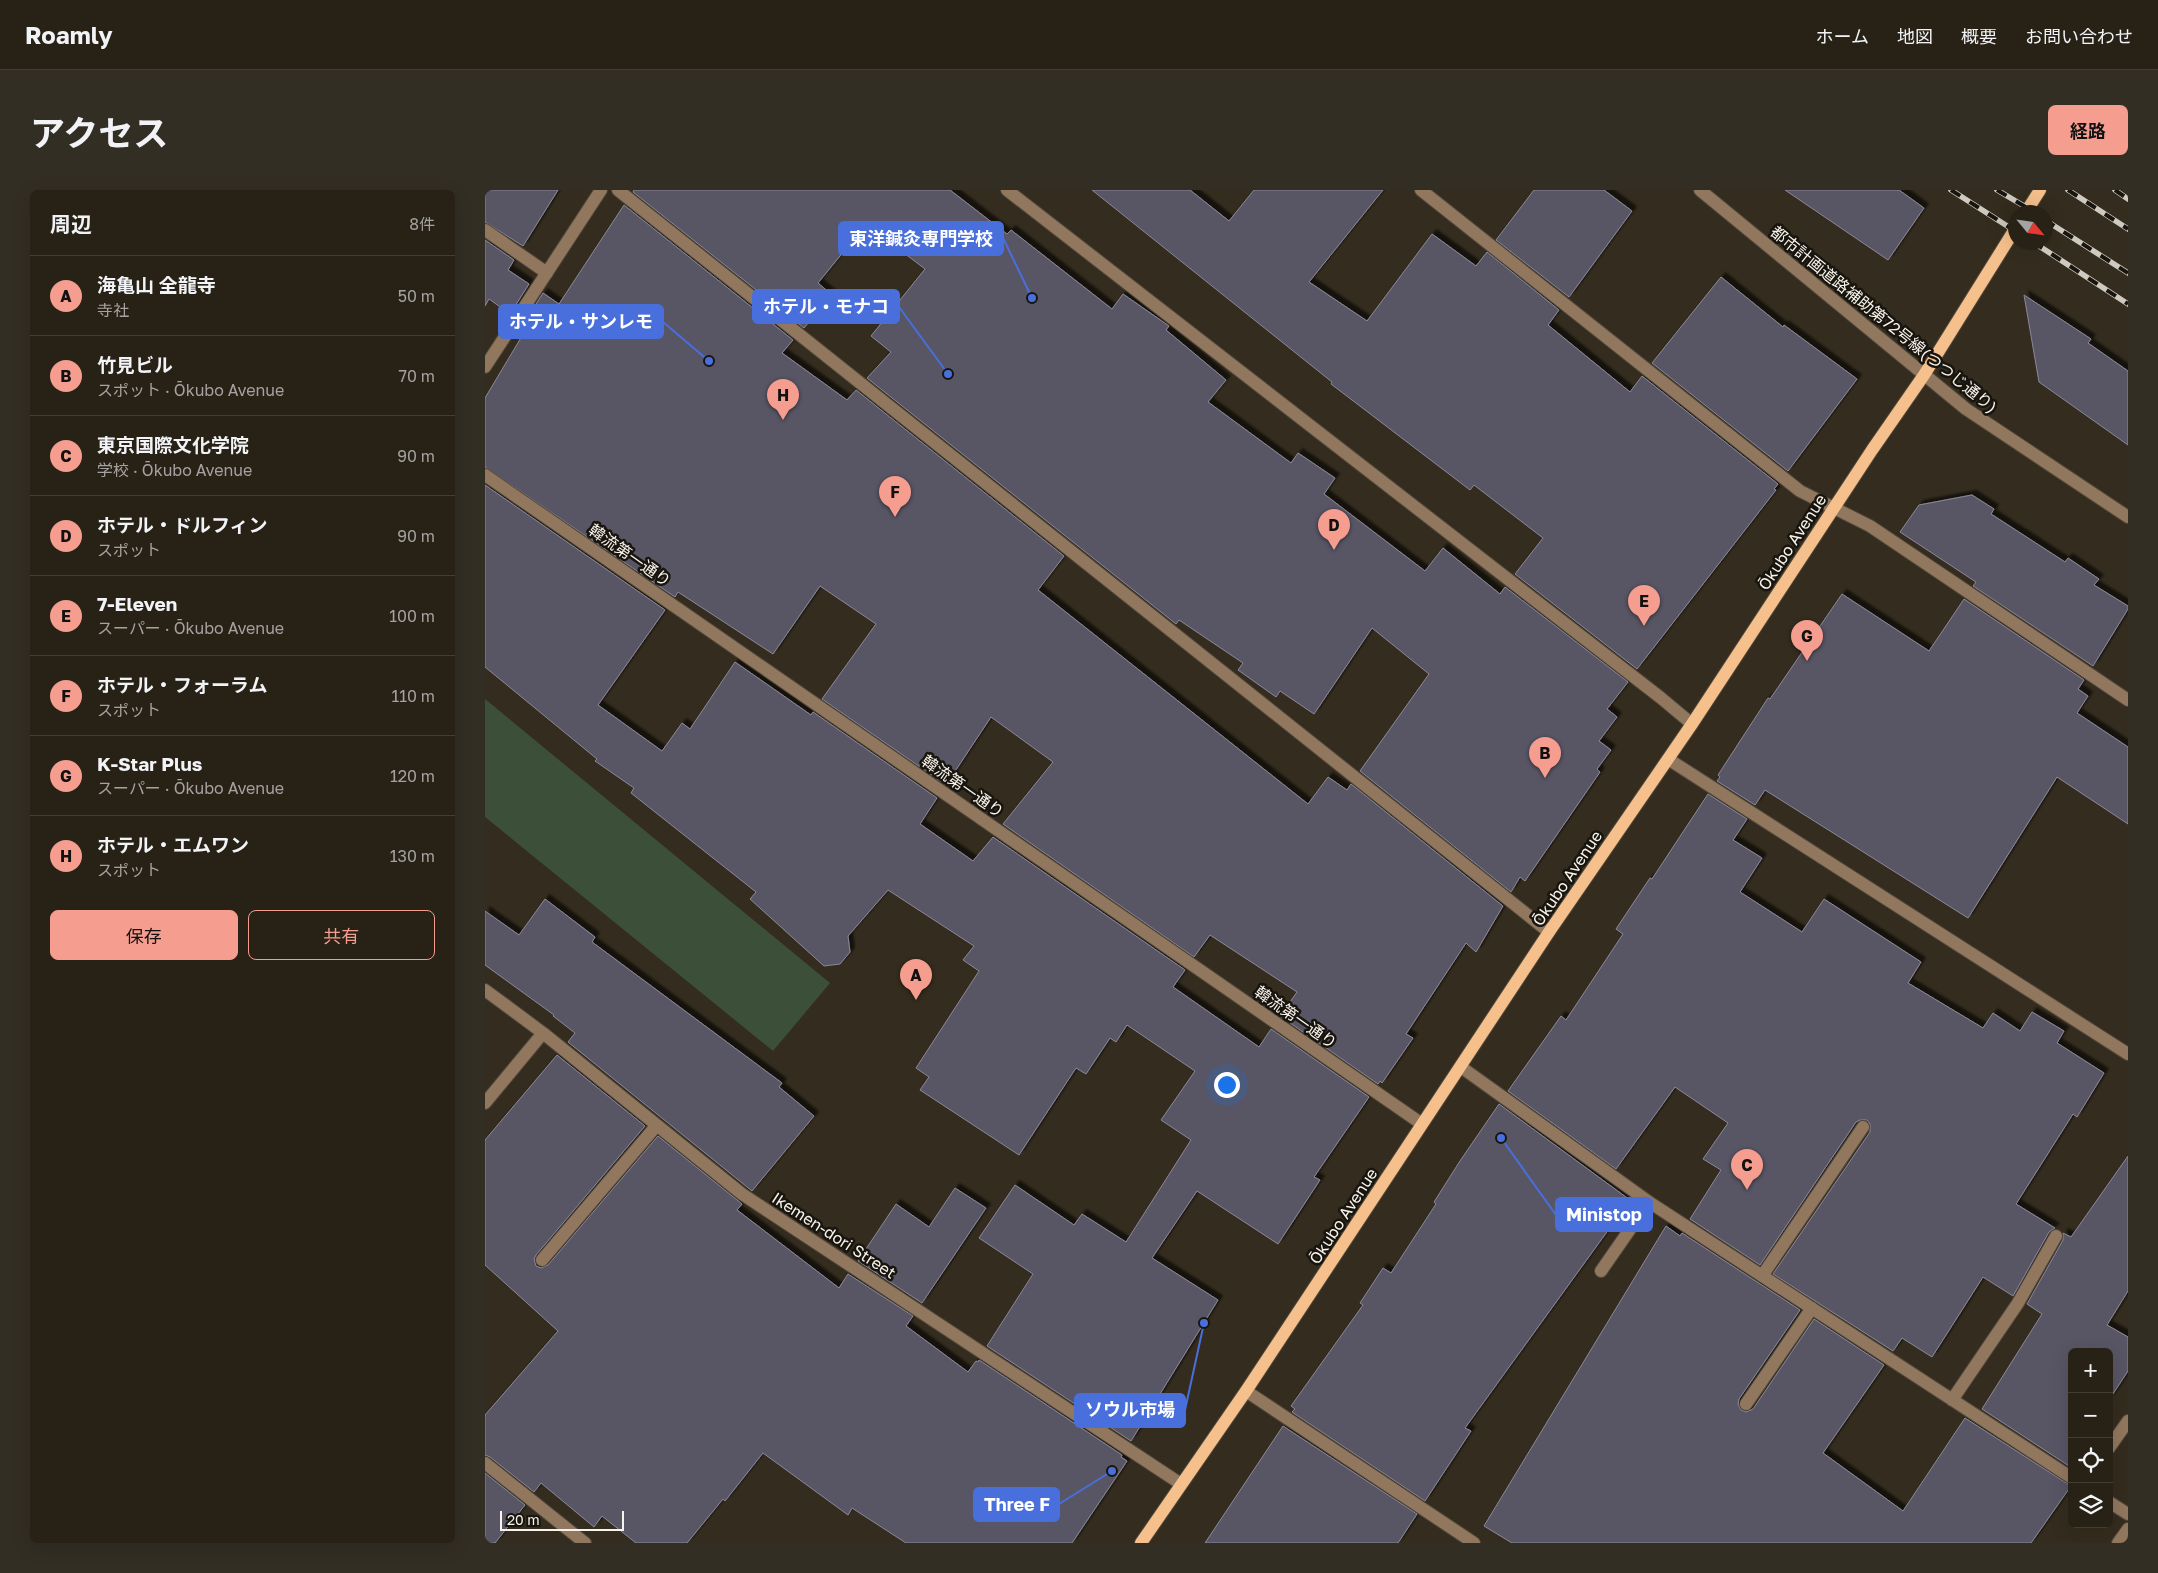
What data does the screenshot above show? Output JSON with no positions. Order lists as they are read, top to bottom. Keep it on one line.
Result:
{"streets":{"main road":["Ōkubo Avenue"],"street":["都市計画道路補助第72号線(つつじ通り)","韓流第一通り","Ikemen-dori Street"]},"crossings":[["都市計画道路補助第72号線(つつじ通り)","Ōkubo Avenue"],["Ōkubo Avenue","韓流第一通り"],["Ōkubo Avenue","Ikemen-dori Street"]],"places":["東洋鍼灸専門学校","ホテル・サンレモ","ホテル・モナコ","Ministop","ソウル市場","Three F"],"scale_bar":"20 m","north":"bottom right","page":{"header":"Roamly","nav":["ホーム","地図","概要","お問い合わせ"],"title":"アクセス","buttons":["経路",["保存","共有"]],"heading":["周辺","8件"],"list":[{"mark":"A","name":"海亀山 全龍寺","note":"寺社","value":"50 m"},{"mark":"B","name":"竹見ビル","note":"スポット · Ōkubo Avenue","value":"70 m"},{"mark":"C","name":"東京国際文化学院","note":"学校 · Ōkubo Avenue","value":"90 m"},{"mark":"D","name":"ホテル・ドルフィン","note":"スポット","value":"90 m"},{"mark":"E","name":"7-Eleven","note":"スーパー · Ōkubo Avenue","value":"100 m"},{"mark":"F","name":"ホテル・フォーラム","note":"スポット","value":"110 m"},{"mark":"G","name":"K-Star Plus","note":"スーパー · Ōkubo Avenue","value":"120 m"},{"mark":"H","name":"ホテル・エムワン","note":"スポット","value":"130 m"}],"pins":["H","F","D","E","G","B","A","C"],"map_buttons":["+","−"],"scale":"20 m"}}
